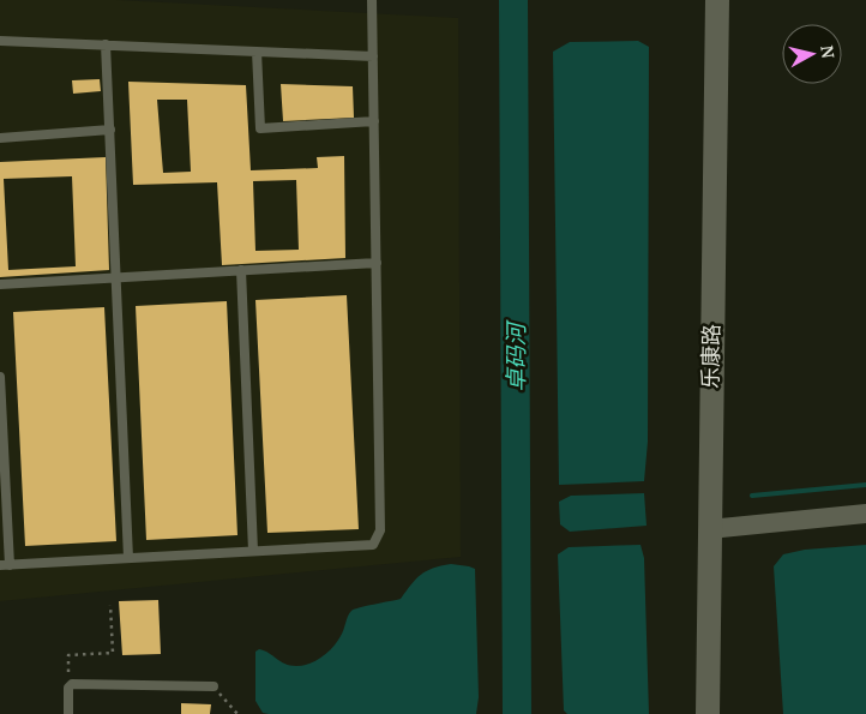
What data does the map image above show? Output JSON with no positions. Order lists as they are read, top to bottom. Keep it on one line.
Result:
{"streets":{"street":["乐康路"]},"water":["卓码河"],"north":"right"}
